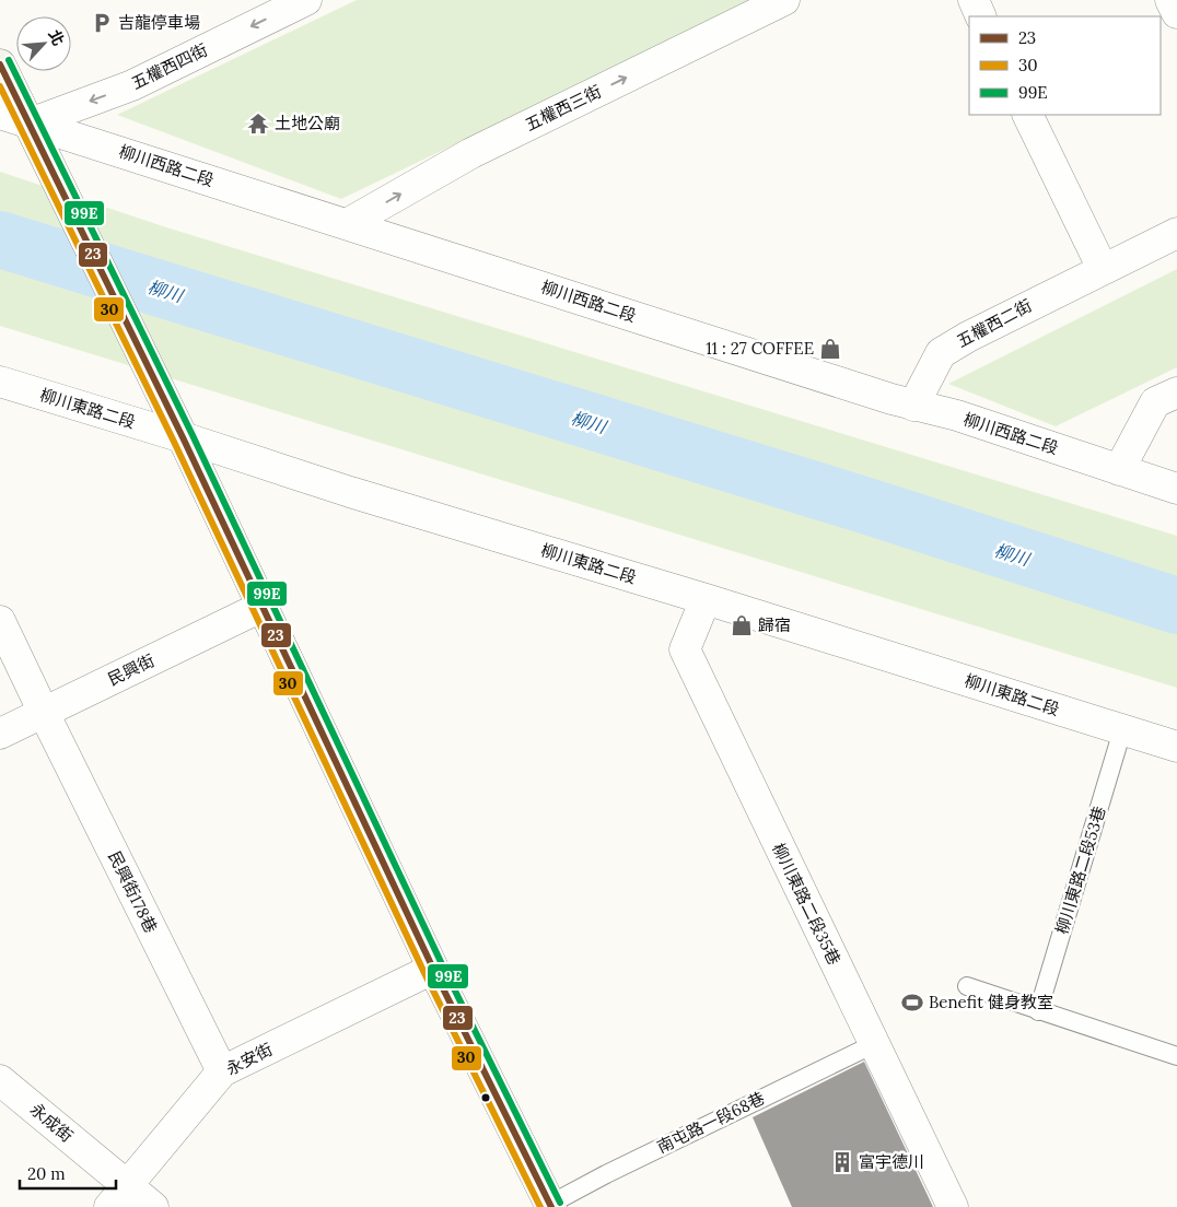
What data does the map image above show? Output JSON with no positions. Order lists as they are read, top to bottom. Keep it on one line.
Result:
{"streets":{"street":["五權西四街","五權西三街","柳川西路二段","五權西二街","柳川東路二段","民興街","民興街178巷","柳川東路二段35巷","永安街","永成街"],"lane":["柳川東路二段53巷","南屯路一段68巷"]},"crossings":[["五權西四街","柳川西路二段"],["五權西三街","柳川西路二段"],["柳川西路二段","五權西二街"],["柳川東路二段","柳川東路二段53巷"],["柳川東路二段","柳川東路二段35巷"],["民興街","民興街178巷"],["民興街178巷","永安街"],["柳川東路二段35巷","南屯路一段68巷"],["永安街","永成街"]],"one_way":["五權西四街","五權西三街"],"water":["柳川"],"places":{"parking":["吉龍停車場"],"temple":["土地公廟"],"shop":["11 : 27 COFFEE","歸宿"],"sports":["Benefit 健身教室"],"building":["富宇德川"]},"lines":["transit line 99E","transit line 23","transit line 30"],"legend":["23","30","99E"],"scale_bar":"20 m","north":"top right"}
